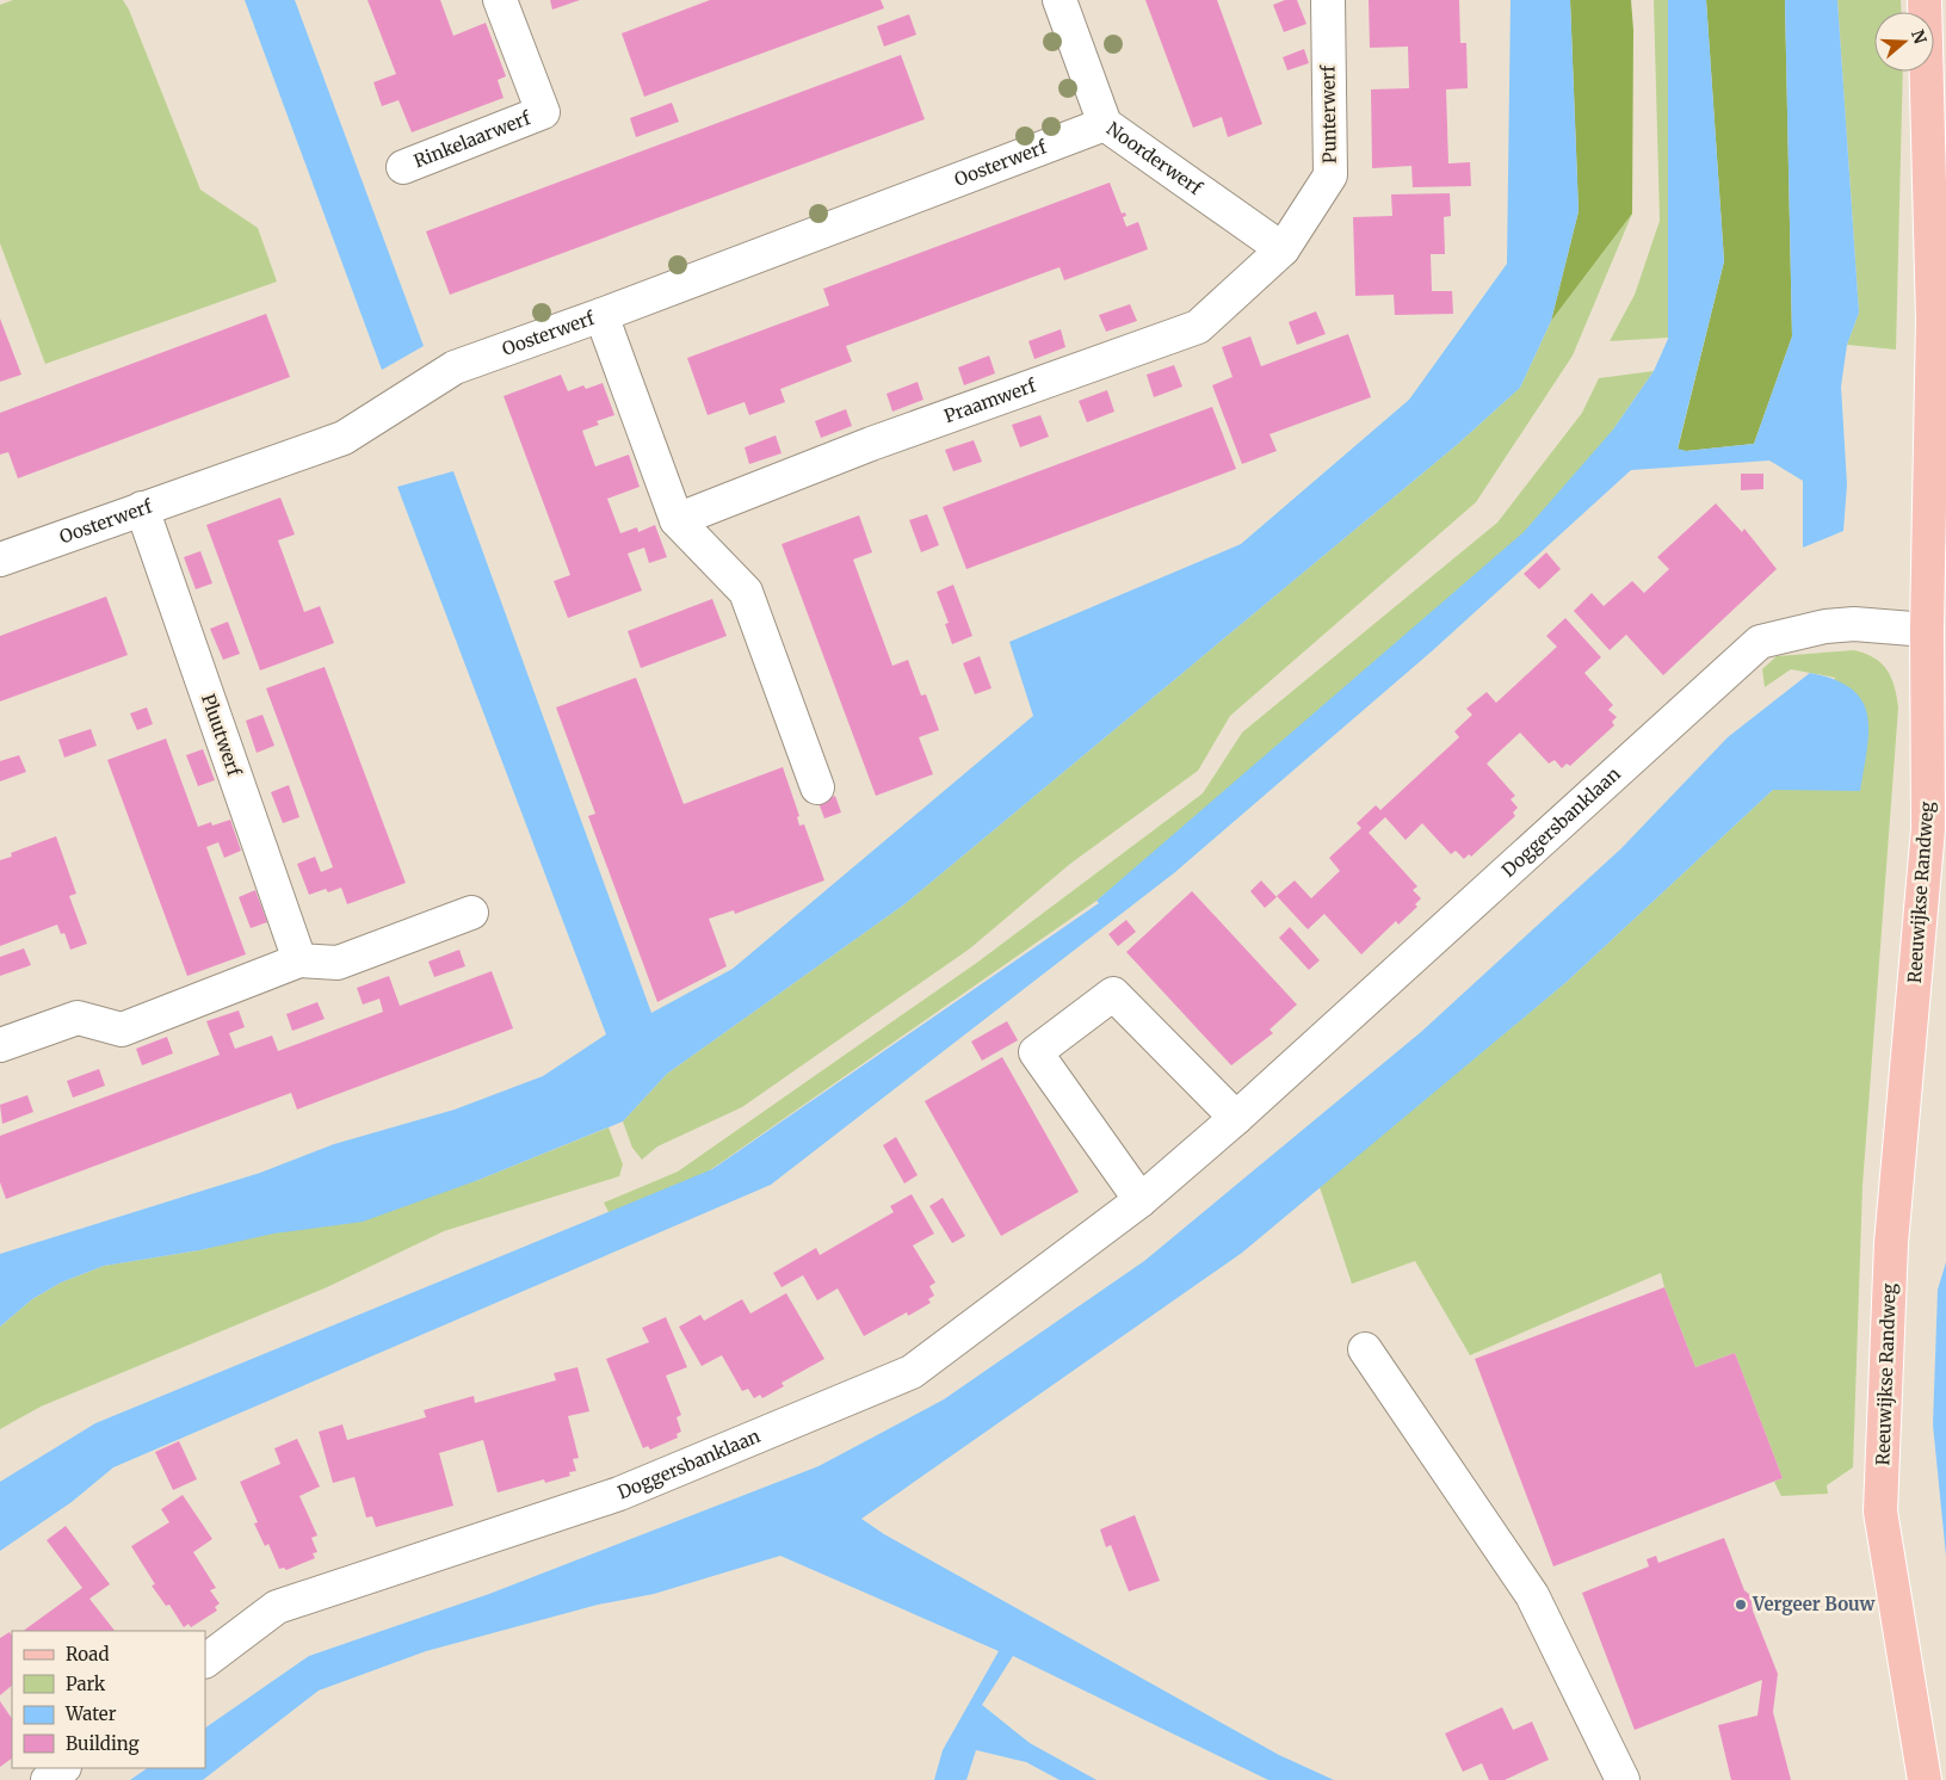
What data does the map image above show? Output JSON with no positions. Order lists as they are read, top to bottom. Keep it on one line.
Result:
{"streets":{"main road":["Reeuwijkse Randweg"],"street":["Punterwerf","Rinkelaarwerf","Noorderwerf","Oosterwerf","Praamwerf","Pluutwerf","Doggersbanklaan"]},"crossings":[["Punterwerf","Noorderwerf"],["Punterwerf","Praamwerf"],["Noorderwerf","Oosterwerf"],["Noorderwerf","Praamwerf"],["Oosterwerf","Pluutwerf"],["Doggersbanklaan","Reeuwijkse Randweg"]],"places":["Vergeer Bouw"],"legend":["Road","Park","Water","Building"],"north":"right"}
